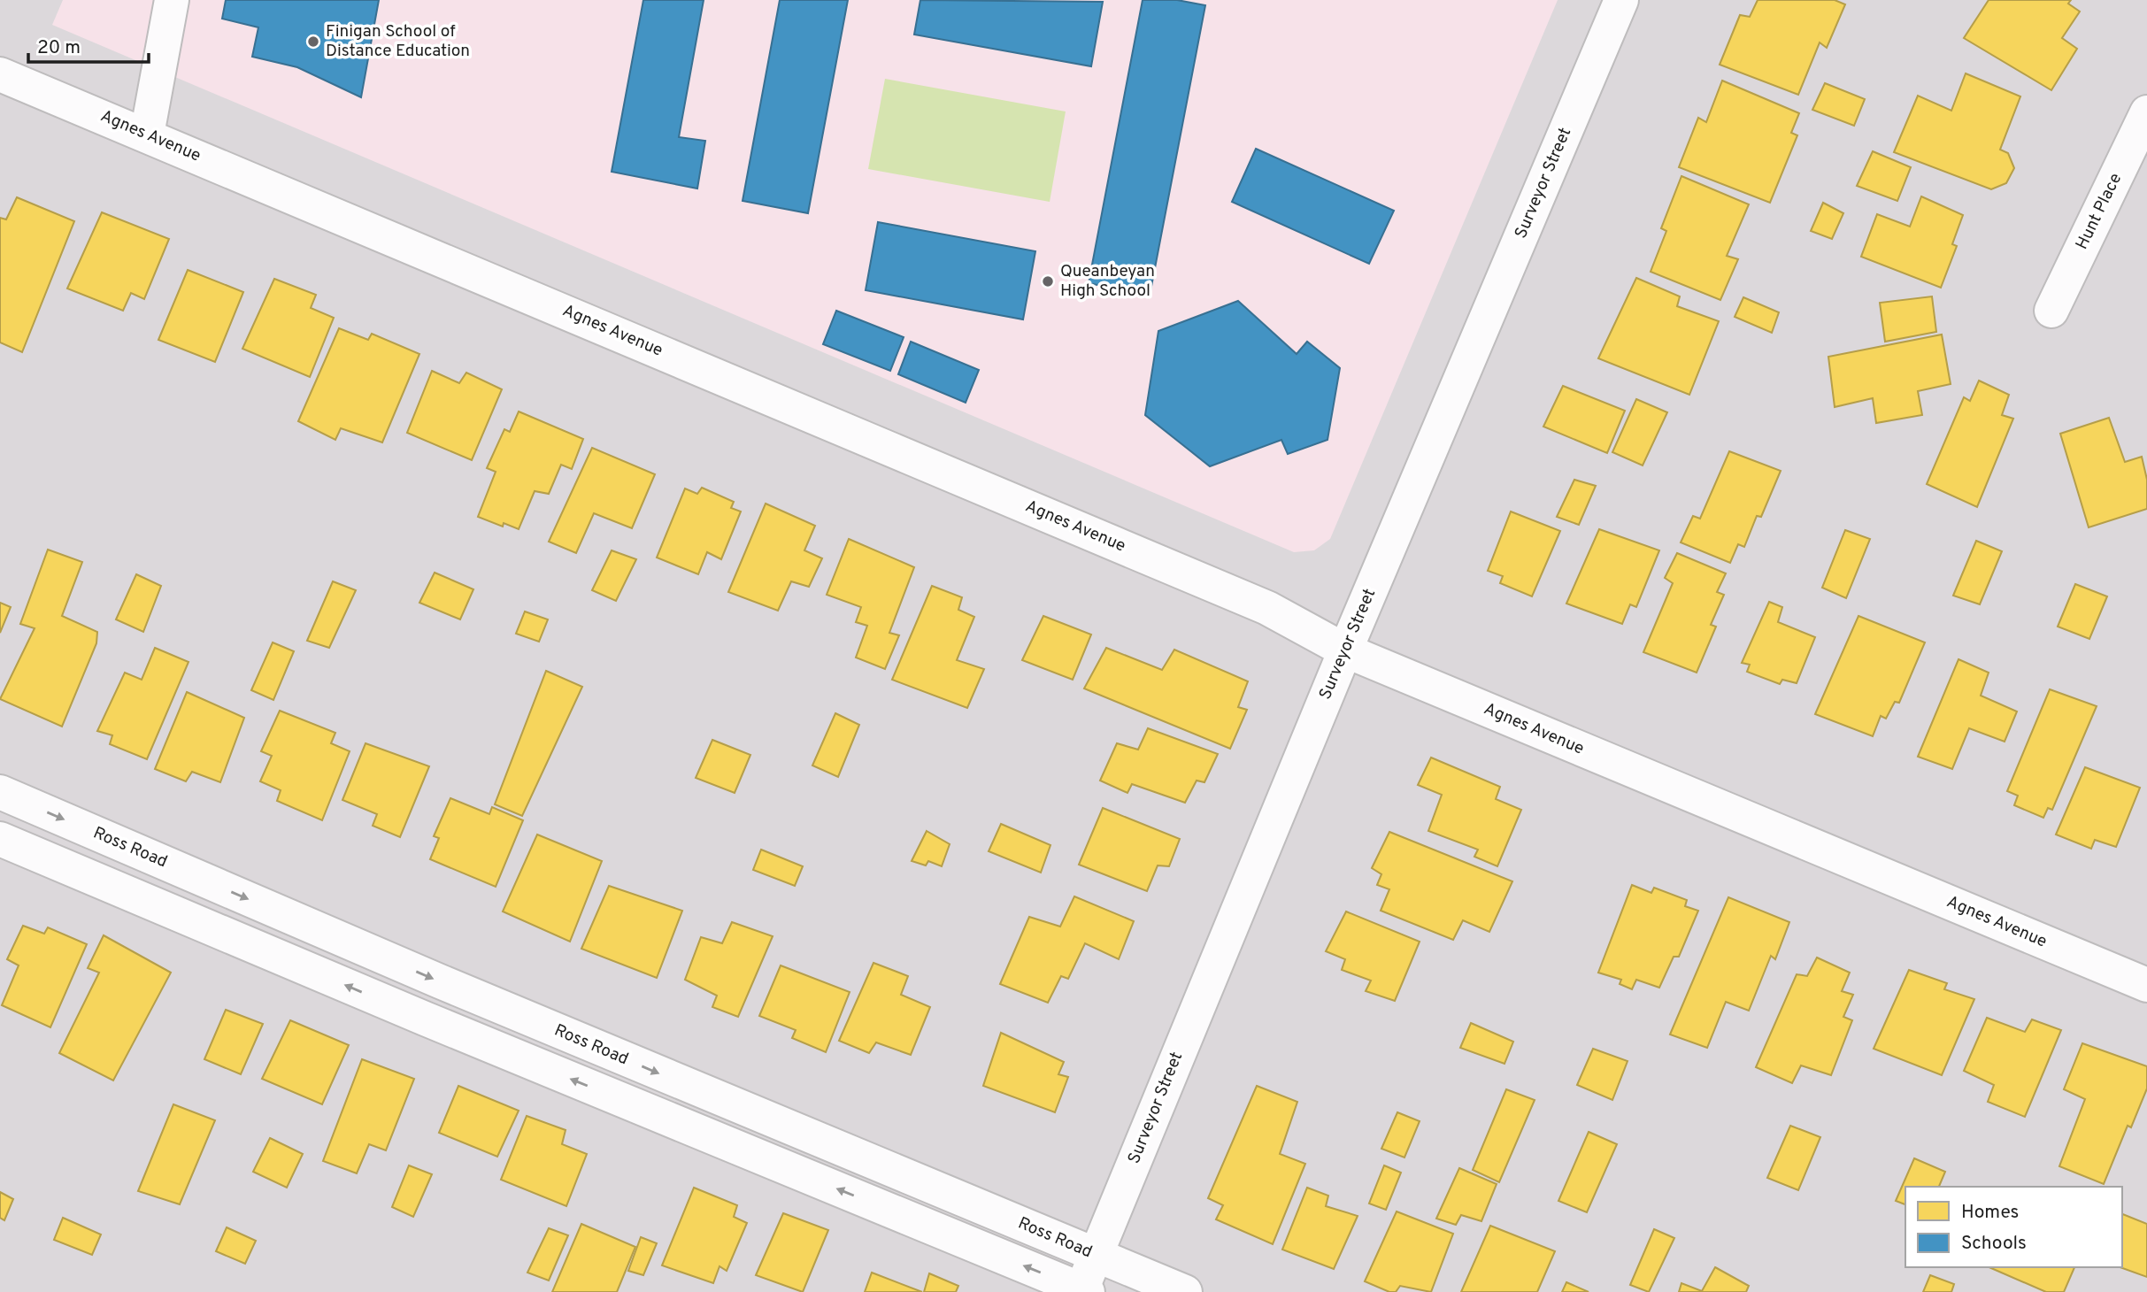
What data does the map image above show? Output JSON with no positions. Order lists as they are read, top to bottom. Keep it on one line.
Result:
{"streets":{"street":["Agnes Avenue","Surveyor Street","Hunt Place","Ross Road"]},"crossings":[["Agnes Avenue","Surveyor Street"],["Surveyor Street","Ross Road"]],"places":["Finigan School of Distance Education","Queanbeyan High School"],"legend":["Homes","Schools"],"scale_bar":"20 m"}
